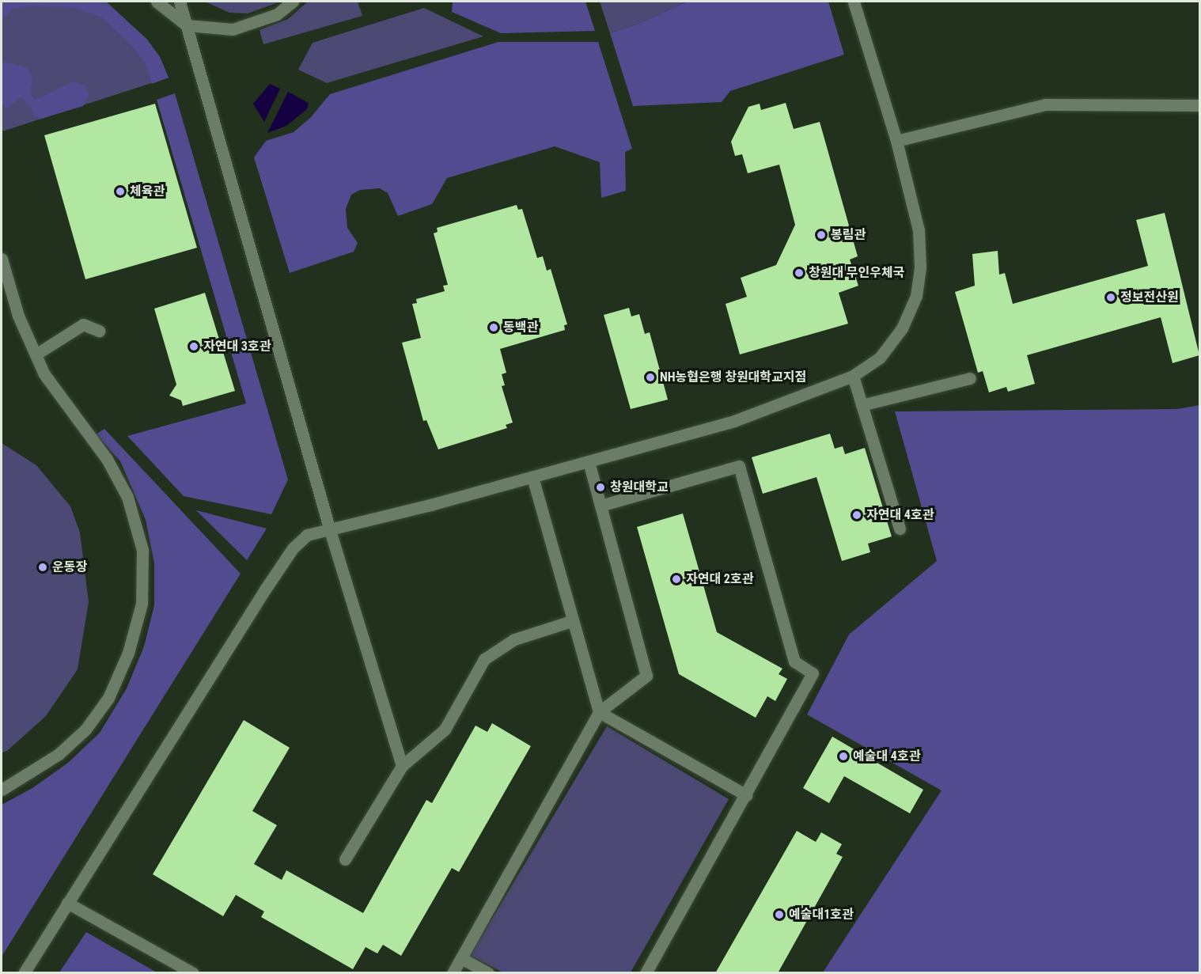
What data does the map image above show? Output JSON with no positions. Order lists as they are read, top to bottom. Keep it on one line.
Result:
{"places":["체육관","봉림관","창원대 무인우체국","정보전산원","동백관","자연대 3호관","NH농협은행 창원대학교지점","창원대학교","자연대 4호관","운동장","자연대 2호관","예술대 4호관","예술대1호관"]}
